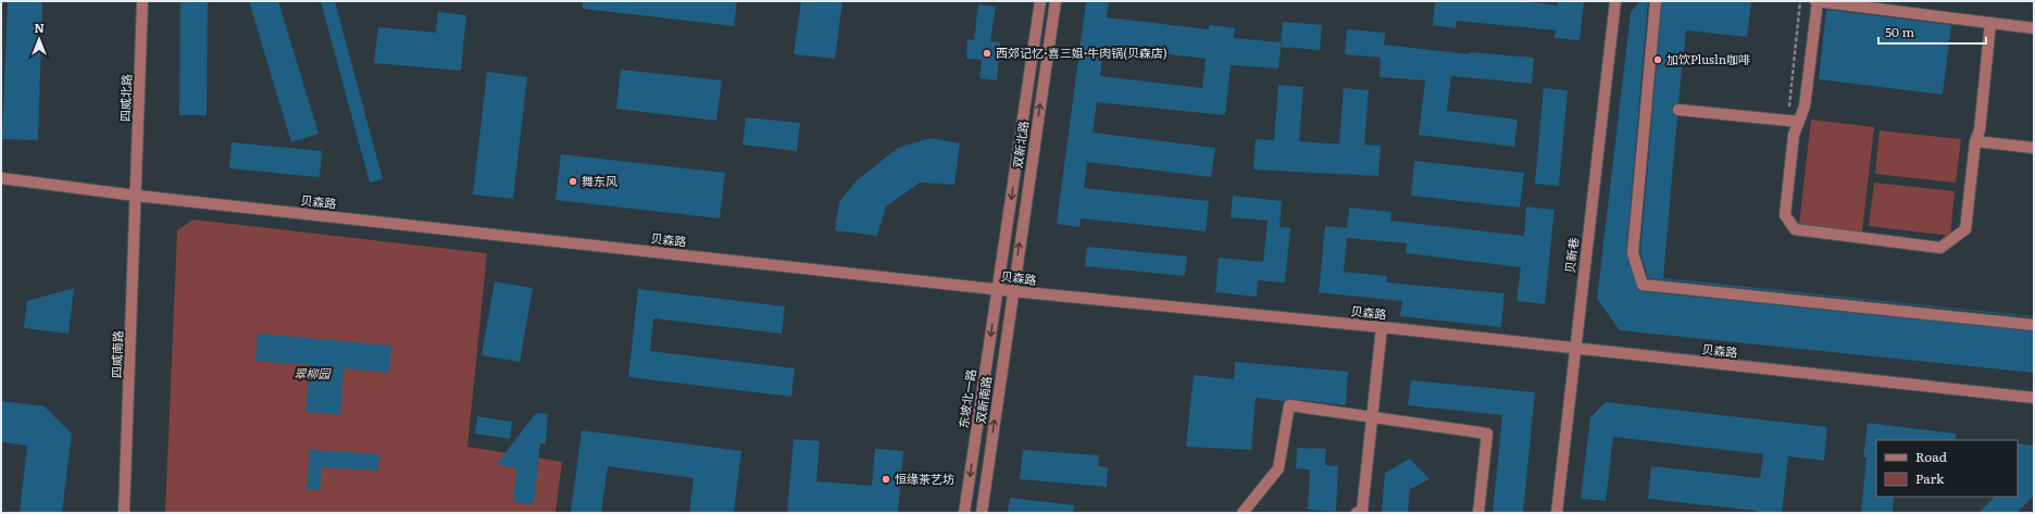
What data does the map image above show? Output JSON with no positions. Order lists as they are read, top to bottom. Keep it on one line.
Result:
{"streets":{"street":["四威北路","双新北路","贝森路","贝新巷","四威南路","东坡北一路","双新南路"]},"crossings":[["四威北路","贝森路"],["四威北路","四威南路"],["双新北路","贝森路"],["双新北路","东坡北一路"],["双新北路","双新南路"],["贝森路","贝新巷"],["贝森路","四威南路"],["贝森路","东坡北一路"],["贝森路","双新南路"]],"one_way":["东坡北一路","双新南路"],"parks":["翠柳园"],"places":["西郊记忆·喜三姐·牛肉锅(贝森店)","加饮Plusln咖啡","舞东风","恒缘茶艺坊"],"legend":["Road","Park"],"scale_bar":"50 m","north":"top"}
